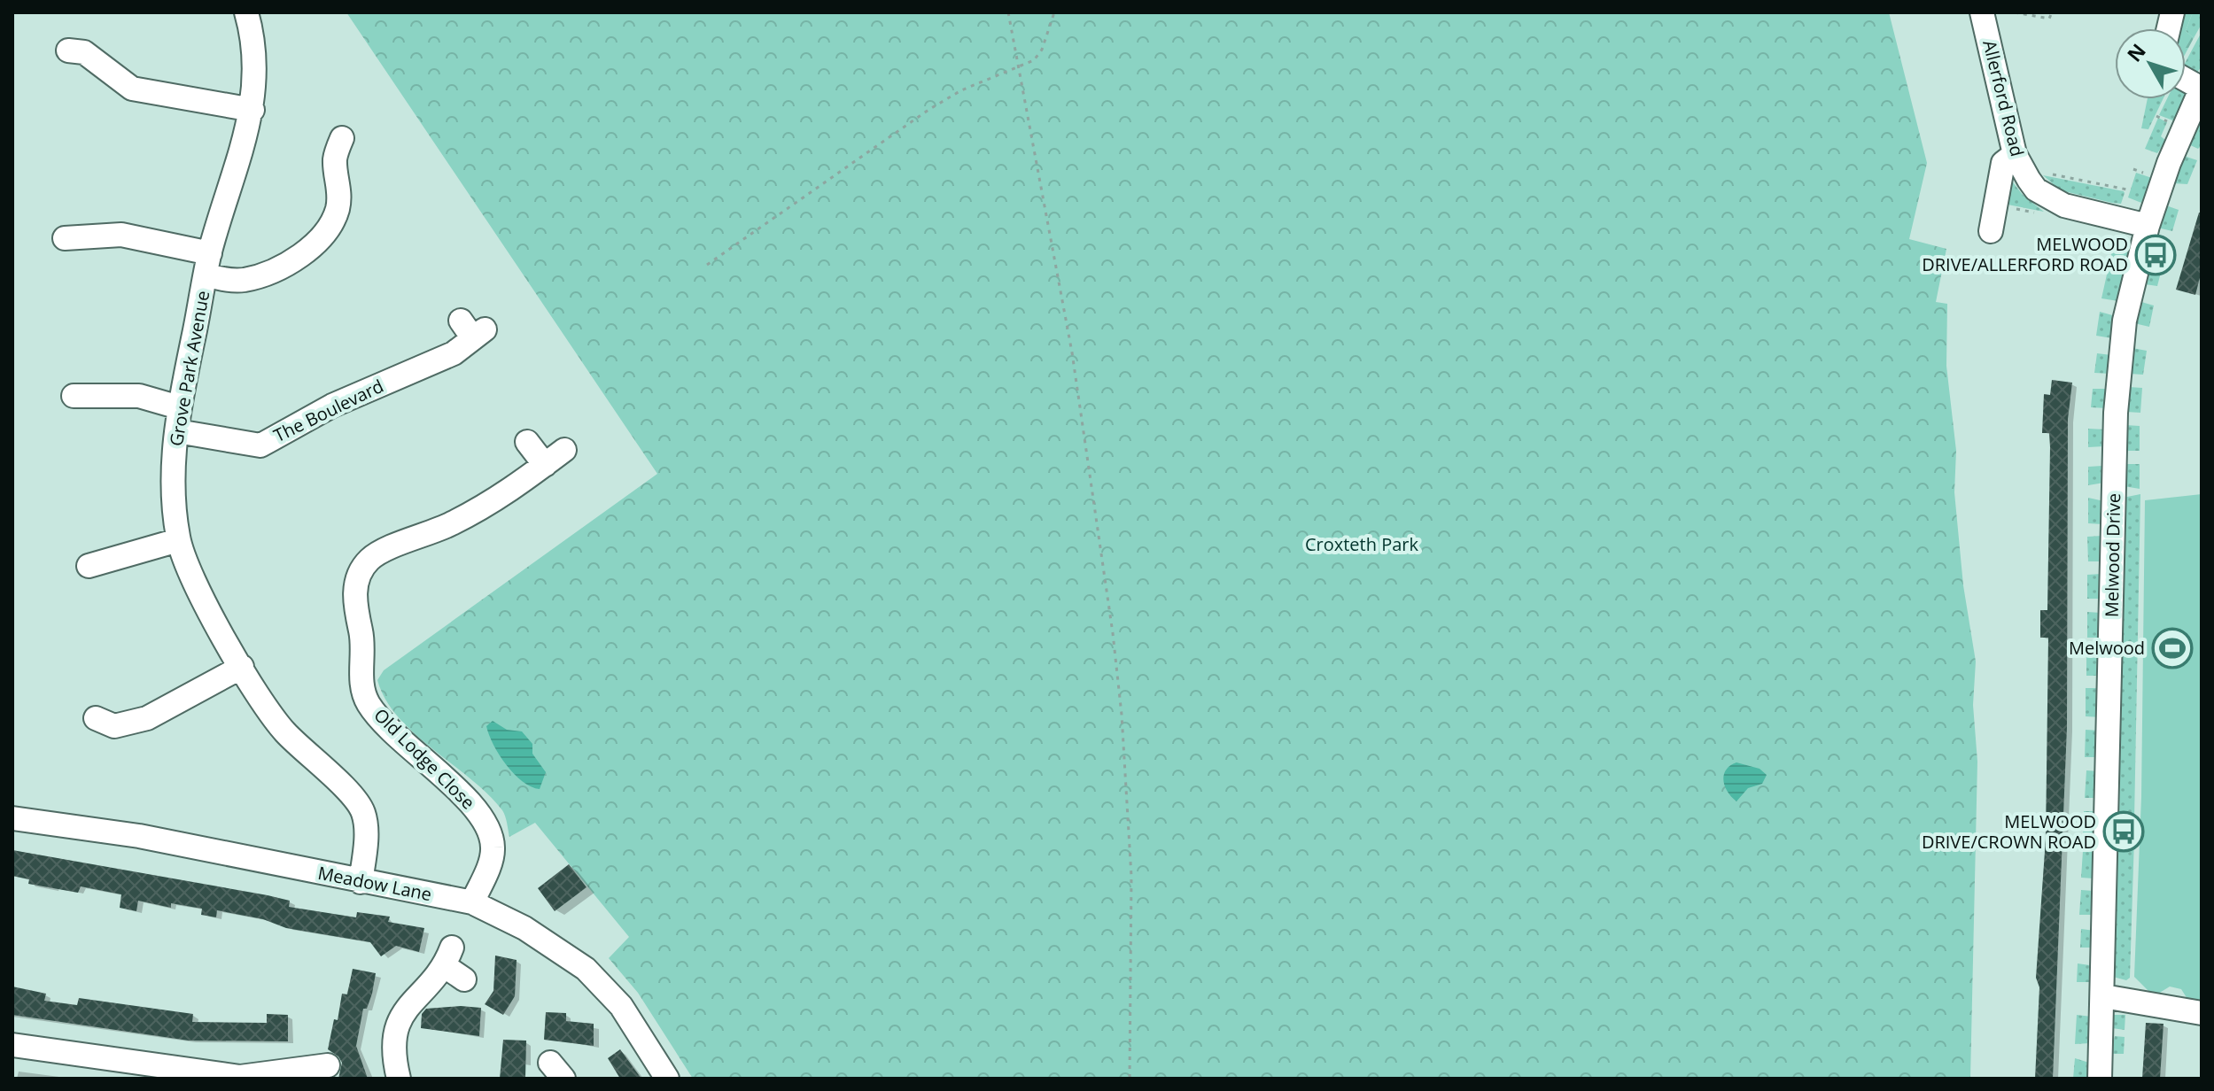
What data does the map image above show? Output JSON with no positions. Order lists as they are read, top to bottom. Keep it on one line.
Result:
{"streets":{"street":["Allerford Road","Grove Park Avenue","The Boulevard","Melwood Drive","Old Lodge Close","Meadow Lane"]},"crossings":[["Allerford Road","Melwood Drive"],["Grove Park Avenue","The Boulevard"],["Grove Park Avenue","Meadow Lane"],["Old Lodge Close","Meadow Lane"]],"parks":["Croxteth Park"],"places":{"bus stop":["MELWOOD DRIVE/ALLERFORD ROAD","MELWOOD DRIVE/CROWN ROAD"],"sports":["Melwood"]},"north":"top left"}
